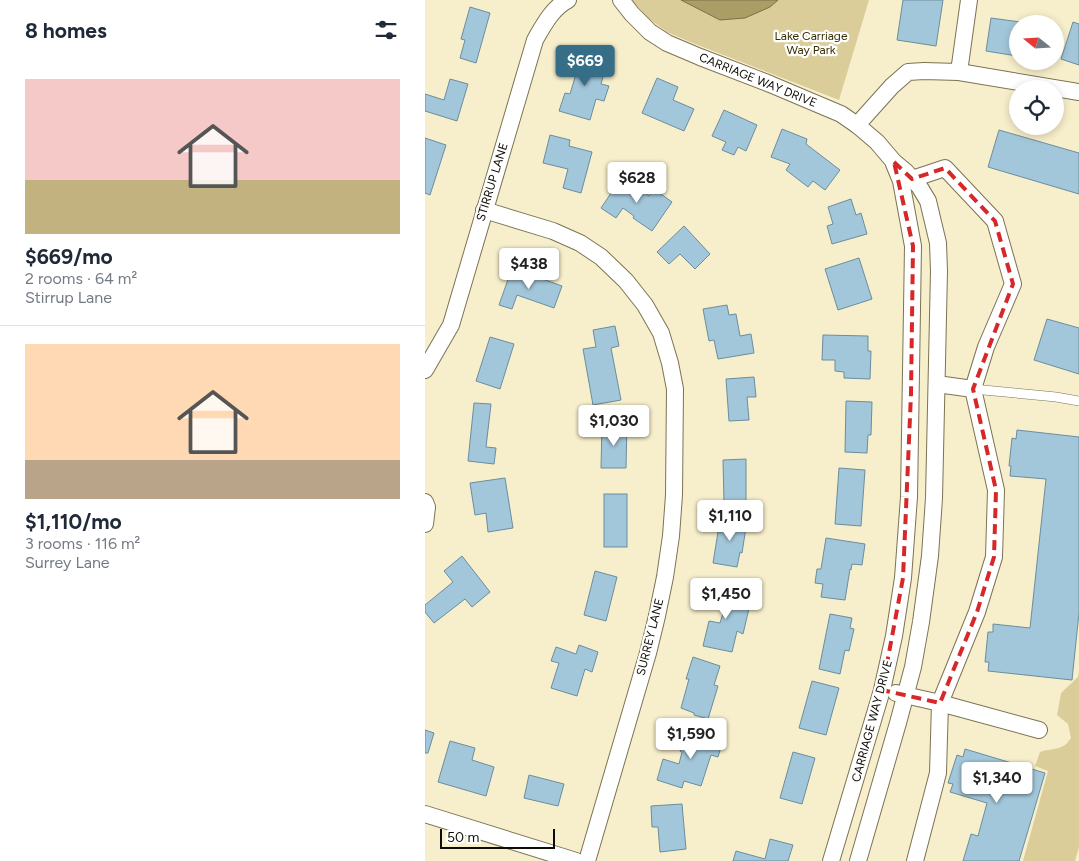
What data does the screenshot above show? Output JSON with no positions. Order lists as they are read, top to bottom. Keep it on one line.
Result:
{"streets":{"street":["CARRIAGE WAY DRIVE","STIRRUP LANE","SURREY LANE"]},"crossings":[["STIRRUP LANE","SURREY LANE"]],"parks":["Lake Carriage Way Park"],"scale_bar":"50 m","north":"left","page":{"heading":"8 homes","price":["$669","$628","$438","$1,030","$1,110","$1,450","$1,590","$1,340"],"list":[{"name":"$669/mo","note":"2 rooms · 64 m² · Stirrup Lane"},{"name":"$1,110/mo","note":"3 rooms · 116 m² · Surrey Lane"}],"scale":"50 m"}}
